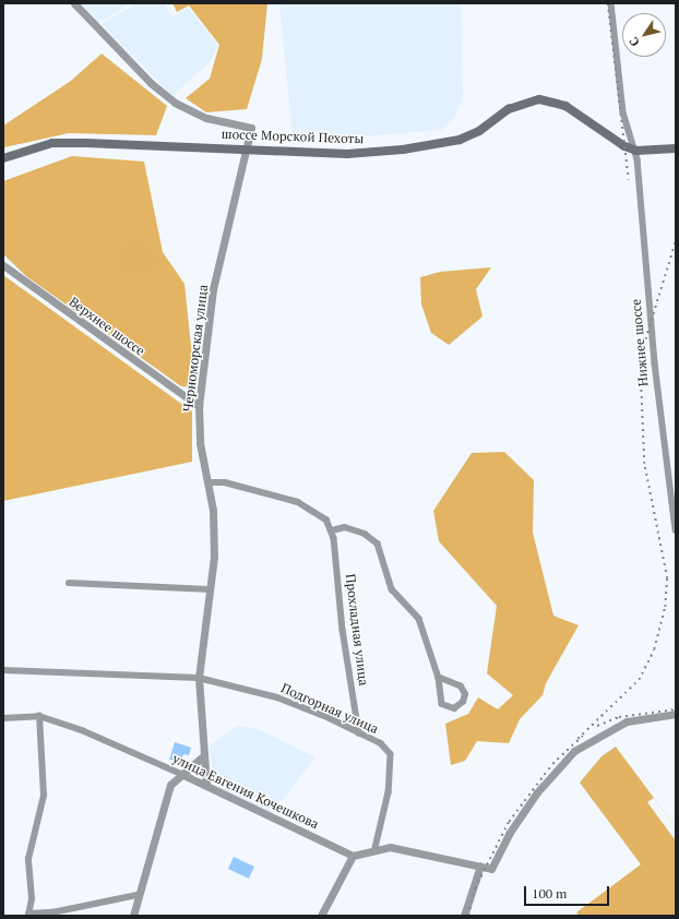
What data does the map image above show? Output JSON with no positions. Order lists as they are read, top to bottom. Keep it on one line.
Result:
{"streets":{"main road":["шоссе Морской Пехоты"],"street":["Верхнее шоссе","Нижнее шоссе","Черноморская улица","Прохладная улица","Подгорная улица","улица Евгения Кочешкова"]},"crossings":[["шоссе Морской Пехоты","Нижнее шоссе"],["шоссе Морской Пехоты","Черноморская улица"],["Верхнее шоссе","Черноморская улица"],["Черноморская улица","Подгорная улица"],["Черноморская улица","улица Евгения Кочешкова"],["Прохладная улица","Подгорная улица"]],"scale_bar":"100 m","north":"bottom left"}
